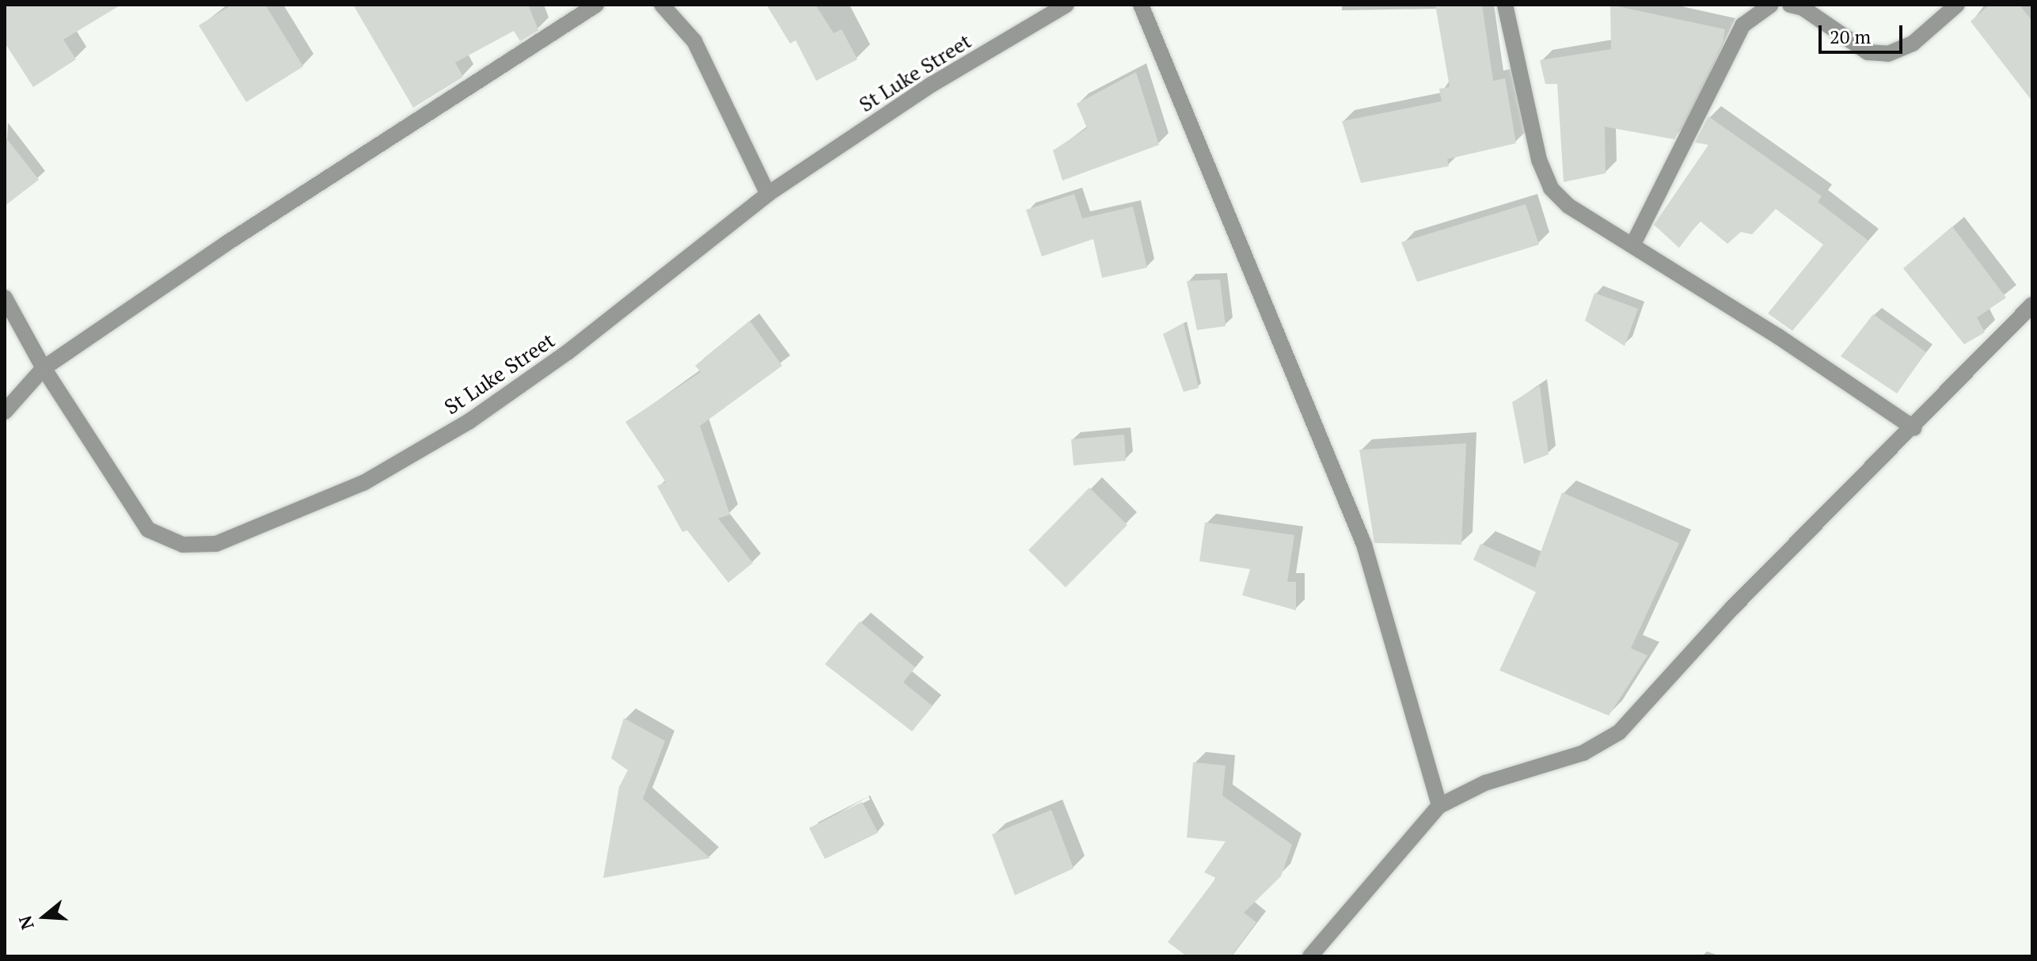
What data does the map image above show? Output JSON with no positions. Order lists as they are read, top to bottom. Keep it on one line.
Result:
{"streets":{"street":["St Luke Street"]},"scale_bar":"20 m","north":"left"}
